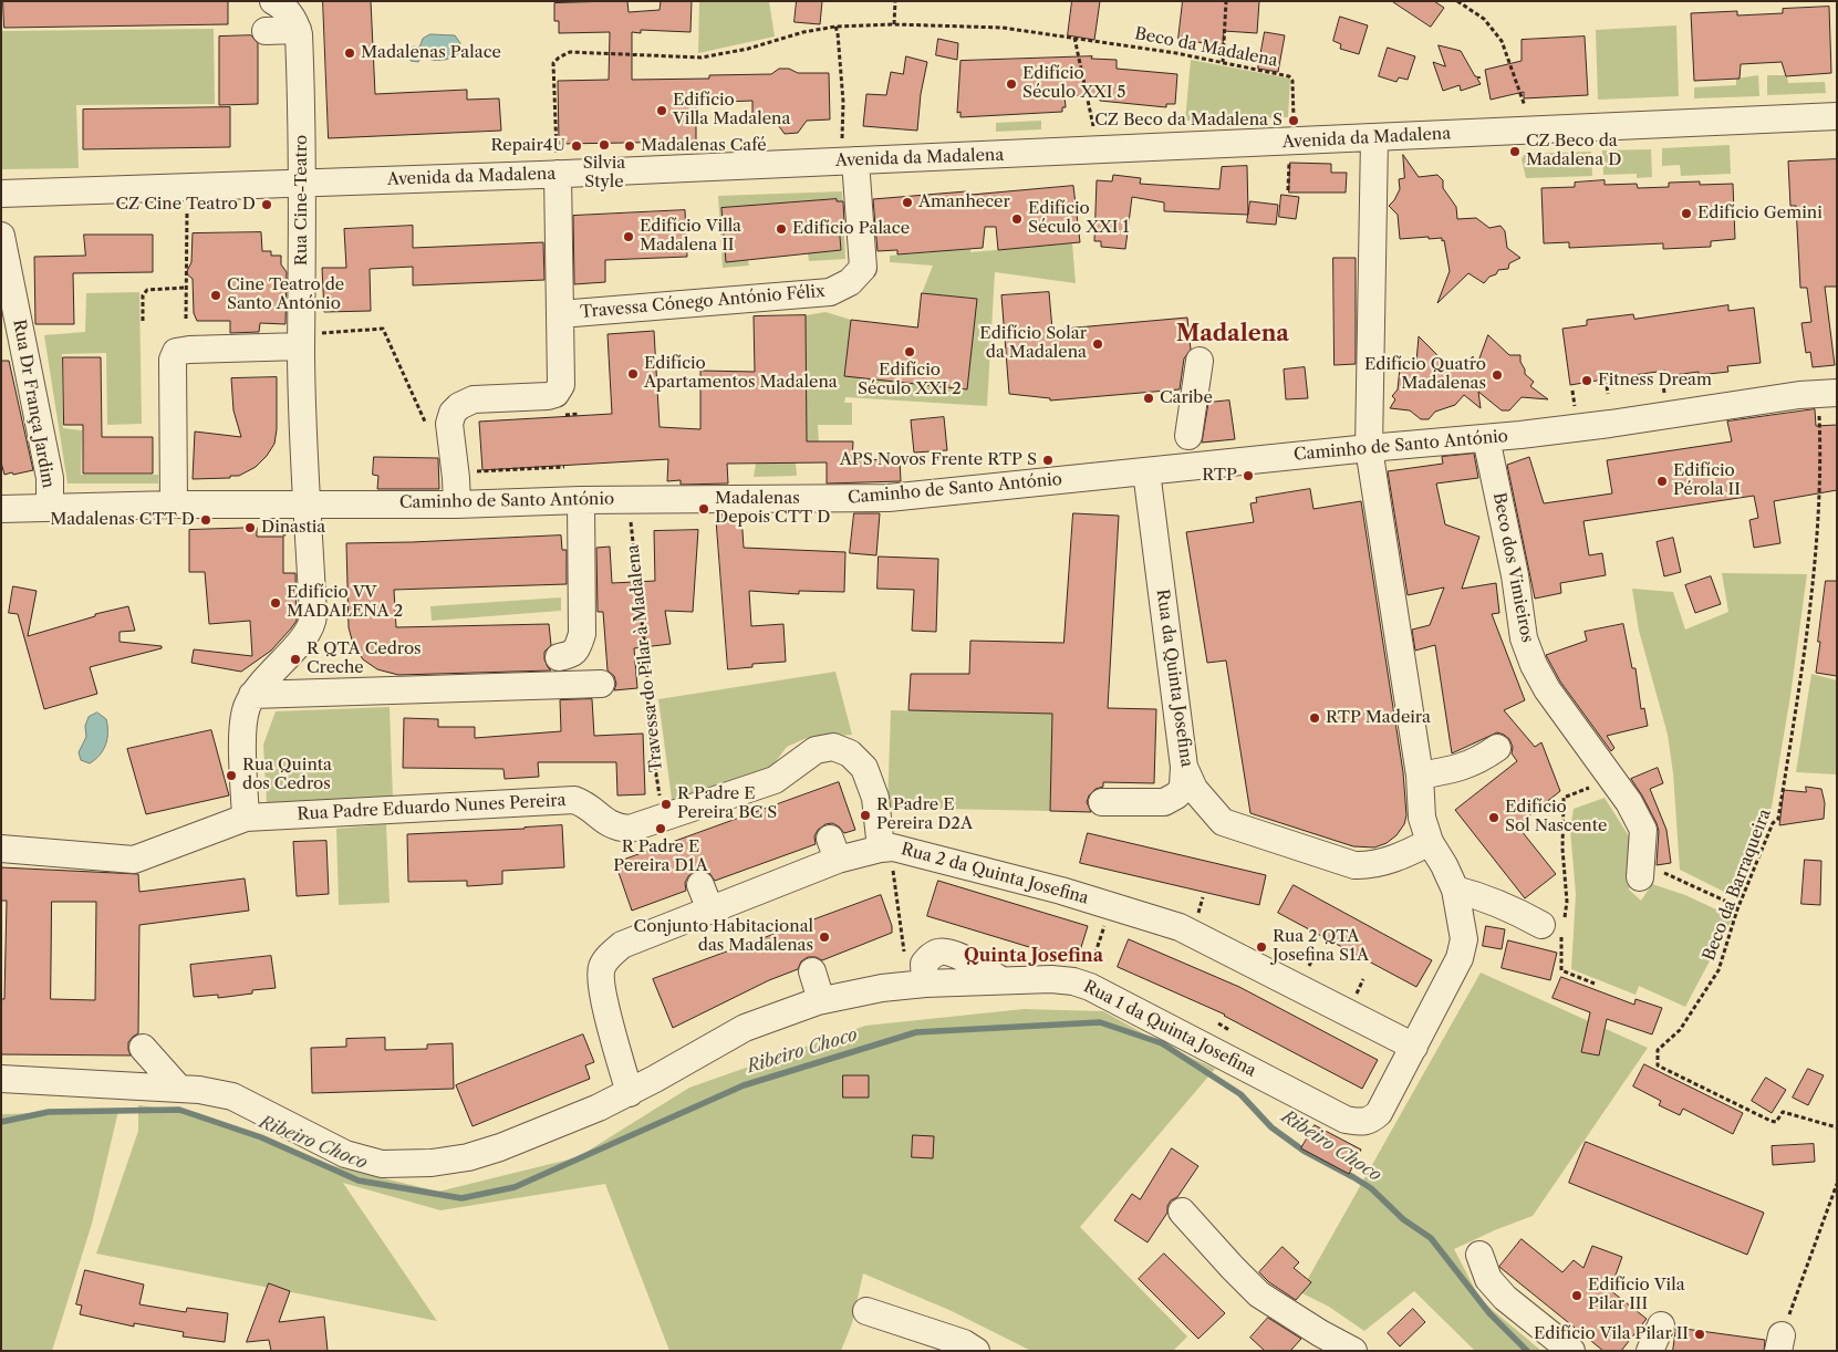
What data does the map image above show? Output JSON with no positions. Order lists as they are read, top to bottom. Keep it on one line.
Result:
{"streets":{"street":["Avenida da Madalena","Rua Cine-Teatro","Travessa Cónego António Félix","Rua Dr França Jardim","Caminho de Santo António","Beco dos Vimieiros","Rua da Quinta Josefina","Rua Padre Eduardo Nunes Pereira","Rua 2 da Quinta Josefina","Rua 1 da Quinta Josefina"],"path":["Beco da Madalena","Travessa do Pilar à Madalena","Beco da Barraqueira"]},"crossings":[["Beco da Madalena","Avenida da Madalena"],["Avenida da Madalena","Rua Cine-Teatro"],["Avenida da Madalena","Travessa Cónego António Félix"],["Rua Cine-Teatro","Caminho de Santo António"],["Rua Dr França Jardim","Caminho de Santo António"],["Caminho de Santo António","Beco dos Vimieiros"],["Caminho de Santo António","Travessa do Pilar à Madalena"],["Caminho de Santo António","Rua da Quinta Josefina"],["Caminho de Santo António","Beco da Barraqueira"],["Travessa do Pilar à Madalena","Rua Padre Eduardo Nunes Pereira"],["Rua Padre Eduardo Nunes Pereira","Rua 2 da Quinta Josefina"],["Rua 2 da Quinta Josefina","Rua 1 da Quinta Josefina"]],"districts":["Madalena","Quinta Josefina"],"water":["Ribeiro Choco"],"places":["Madalenas Palace","Edifício Século XXI 5","Edifício Villa Madalena","CZ Beco da Madalena S","Silvia Style","Repair4U","Madalenas Café","CZ Beco da Madalena D","Amanhecer","CZ Cine Teatro D","Edifício Gemini","Edifício Século XXI 1","Edifício Palace","Edifício Villa Madalena II","Cine Teatro de Santo António","Edifício Solar da Madalena","Edifício Século XXI 2","Edifício Apartamentos Madalena","Edifício Quatro Madalenas","Fitness Dream","Caribe","APS Novos Frente RTP S","RTP","Edifício Pérola II","Madalenas Depois CTT D","Madalenas CTT D","Dinastia","Edifício VV MADALENA 2","R QTA Cedros Creche","RTP Madeira","Rua Quinta dos Cedros","R Padre E Pereira BC S","R Padre E Pereira D2A","Edifício Sol Nascente","R Padre E Pereira D1A","Conjunto Habitacional das Madalenas","Rua 2 QTA Josefina S1A","Edifício Vila Pilar III","Edifício Vila Pilar II"]}
